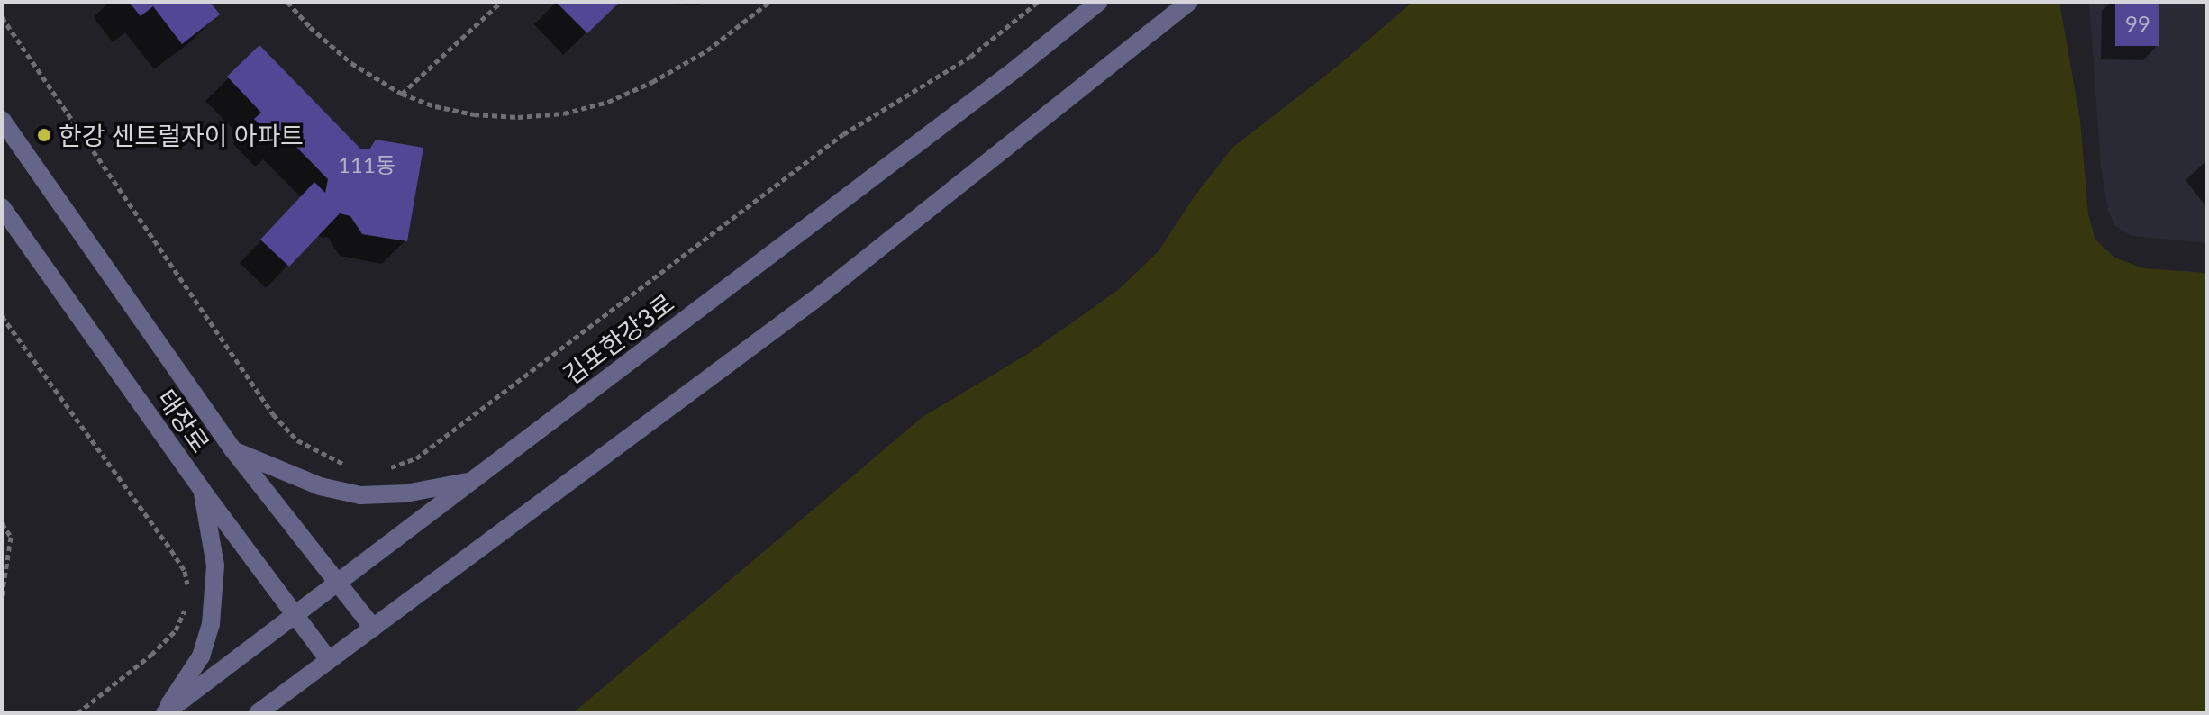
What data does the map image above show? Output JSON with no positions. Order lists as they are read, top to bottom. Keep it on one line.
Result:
{"streets":{"street":["김포한강3로","태장로"]},"crossings":[["김포한강3로","태장로"]],"places":["한강 센트럴자이 아파트"],"house_numbers":["99","111동"]}
